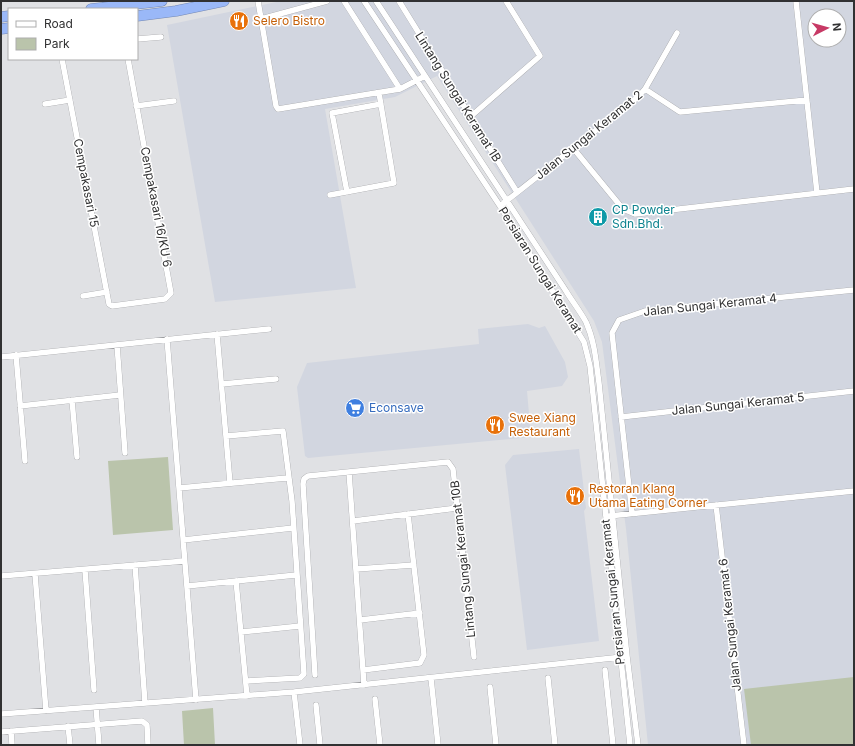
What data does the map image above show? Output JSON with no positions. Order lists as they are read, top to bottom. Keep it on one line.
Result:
{"streets":{"street":["Lintang Sungai Keramat 1B","Jalan Sungai Keramat 2","Cempakasari 15","Cempakasari 16/KU 6","Persiaran Sungai Keramat","Jalan Sungai Keramat 4","Jalan Sungai Keramat 5","Lintang Sungai Keramat 10B","Jalan Sungai Keramat 6"]},"crossings":[["Lintang Sungai Keramat 1B","Jalan Sungai Keramat 2"],["Jalan Sungai Keramat 2","Persiaran Sungai Keramat"],["Cempakasari 15","Cempakasari 16/KU 6"],["Jalan Sungai Keramat 4","Jalan Sungai Keramat 5"]],"places":{"restaurant":["Selero Bistro","Swee Xiang Restaurant","Restoran Klang Utama Eating Corner"],"building":["CP Powder Sdn.Bhd."],"supermarket":["Econsave"]},"legend":["Road","Park"],"north":"right"}
